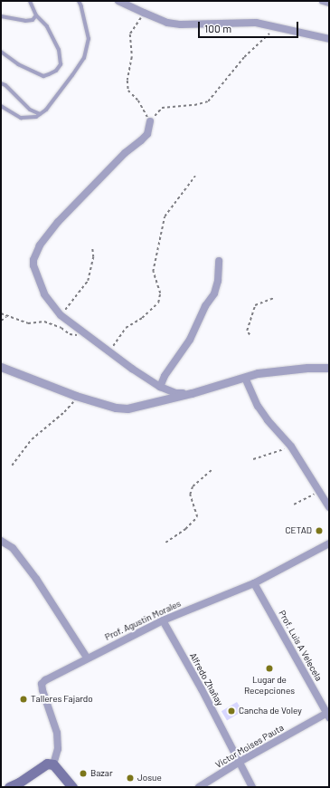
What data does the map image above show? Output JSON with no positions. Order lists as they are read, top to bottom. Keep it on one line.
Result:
{"streets":{"street":["Prof. Agustin Morales","Prof. Luis A Velecela","Alfredo Zhañay","Victor Moises Pauta"]},"crossings":[["Prof. Agustin Morales","Prof. Luis A Velecela"],["Prof. Agustin Morales","Alfredo Zhañay"],["Prof. Luis A Velecela","Victor Moises Pauta"],["Alfredo Zhañay","Victor Moises Pauta"]],"places":["CETAD","Lugar de Recepciones","Talleres Fajardo","Cancha de Voley","Bazar","Josue"],"scale_bar":"100 m"}
